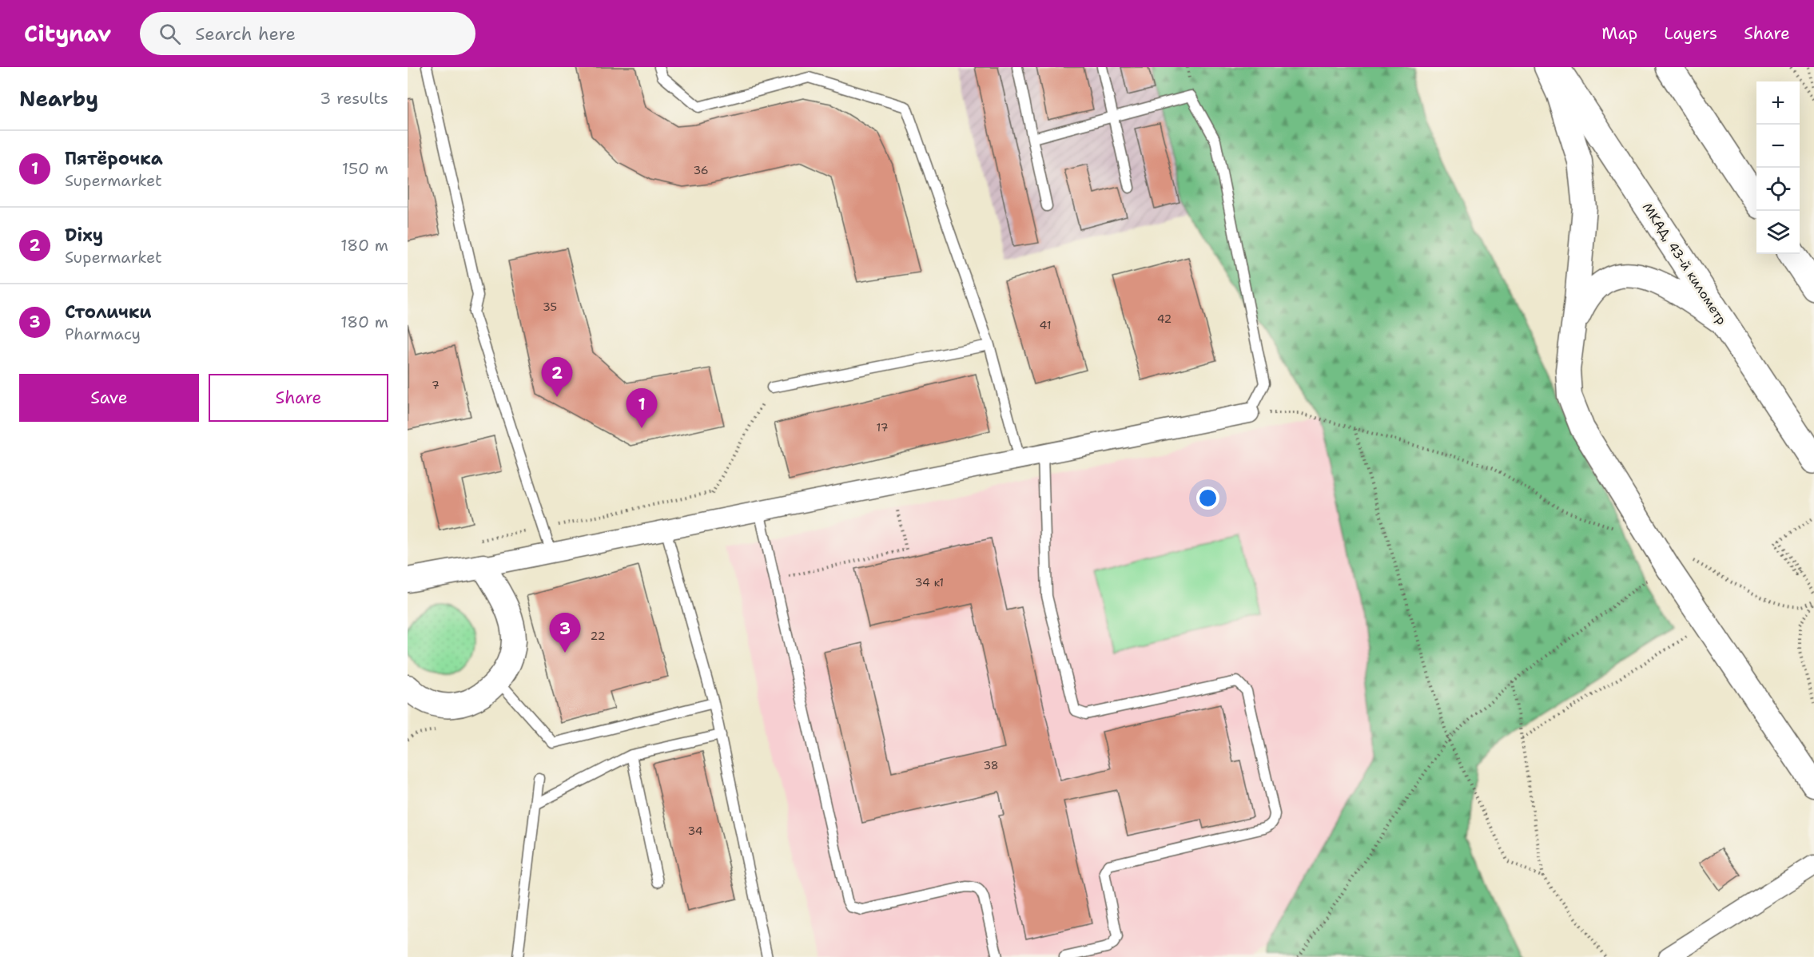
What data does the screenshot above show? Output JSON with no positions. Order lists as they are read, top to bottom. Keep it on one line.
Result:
{"streets":{"highway":["МКАД, 43-й километр"]},"house_numbers":["36","35","42","41","7","17","34 к1","22","38","34"],"page":{"header":"Citynav","search":"Search here","nav":["Map","Layers","Share"],"heading":["Nearby","3 results"],"map_buttons":["+","−"],"list":[{"mark":"1","name":"Пятёрочка","note":"Supermarket","value":"150 m"},{"mark":"2","name":"Dixy","note":"Supermarket","value":"180 m"},{"mark":"3","name":"Столички","note":"Pharmacy","value":"180 m"}],"pins":["2","1","3"],"buttons":["Save","Share"]}}
